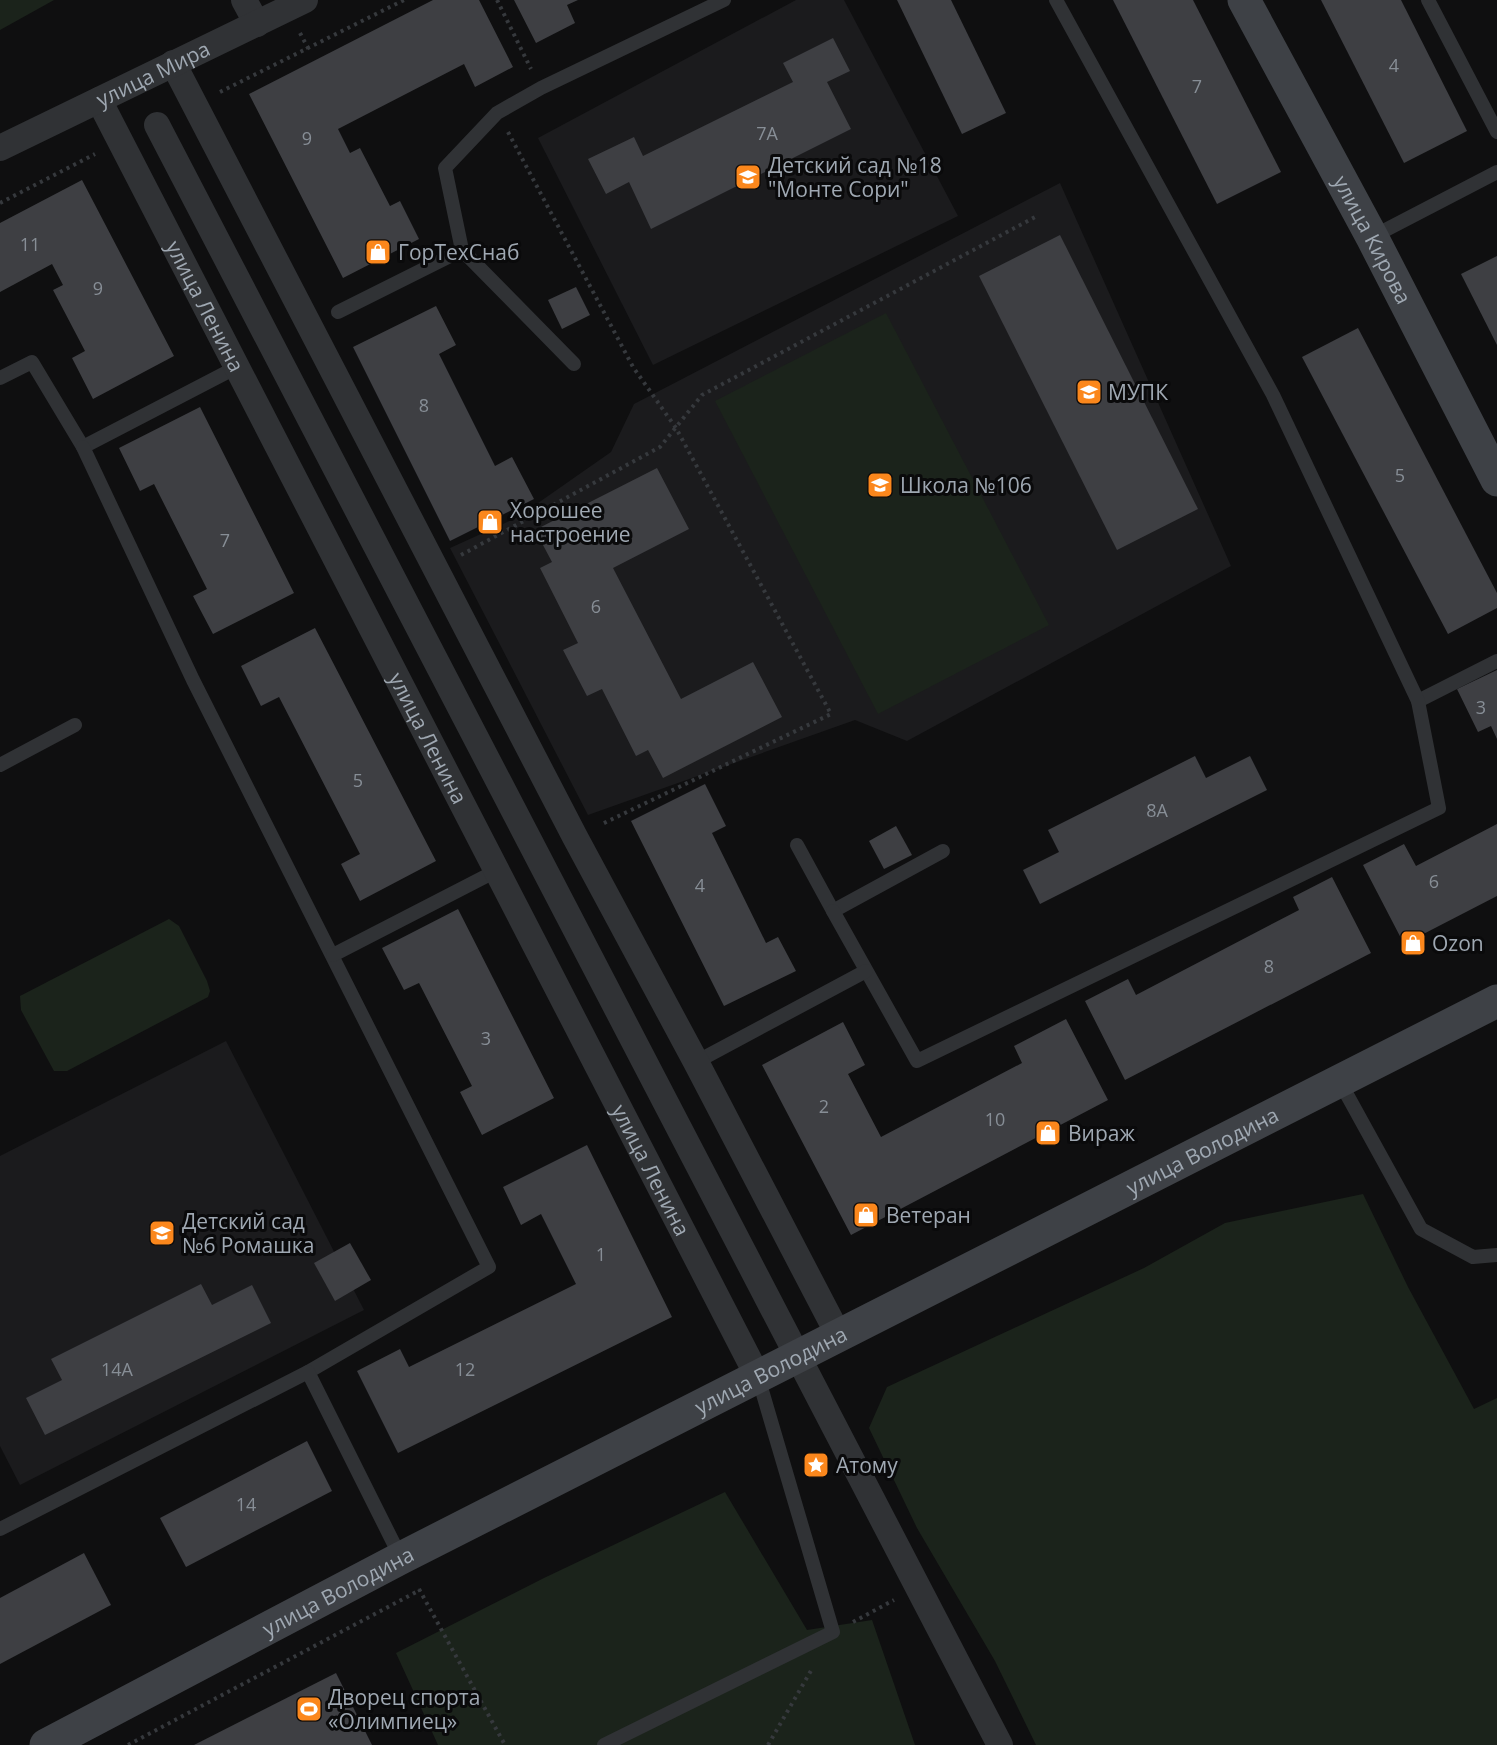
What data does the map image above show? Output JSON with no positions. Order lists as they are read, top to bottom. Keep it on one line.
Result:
{"streets":{"street":["улица Мира","улица Кирова","улица Ленина","улица Володина"]},"crossings":[["улица Мира","улица Ленина"],["улица Ленина","улица Володина"]],"places":{"school or university":["Детский сад №18 \"Монте Сори\"","МУПК","Школа №106","Детский сад №6 Ромашка"],"shop":["ГорТехСнаб","Хорошее настроение","Ozon","Вираж","Ветеран"],"place":["Атому"],"sports":["Дворец спорта «Олимпиец»"]},"house_numbers":["4","7","7А","9","11","9","8","5","7","6","3","5","8А","6","4","8","3","2","10","1","14А","12","14"]}
